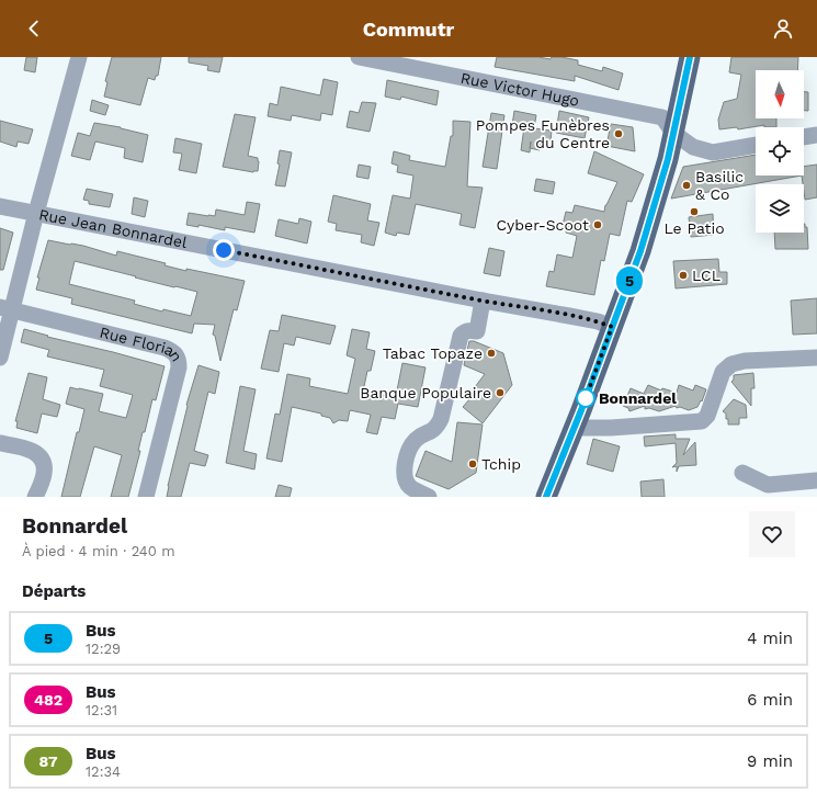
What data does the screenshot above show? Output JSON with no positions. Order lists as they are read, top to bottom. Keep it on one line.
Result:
{"streets":{"street":["Rue Victor Hugo","Rue Jean Bonnardel","Rue Florian"]},"places":["Pompes Funèbres du Centre","Basilic & Co","Le Patio","Cyber-Scoot","LCL","Tabac Topaze","Banque Populaire","Bonnardel","Tchip"],"lines":["bus line 5"],"north":"bottom","page":{"header":"Commutr","on_map":"5","heading":[["Bonnardel","À pied · 4 min · 240 m"],"Départs"],"list":[{"mark":"5","name":"Bus","note":"12:29","value":"4 min"},{"mark":"482","name":"Bus","note":"12:31","value":"6 min"},{"mark":"87","name":"Bus","note":"12:34","value":"9 min"}]}}
